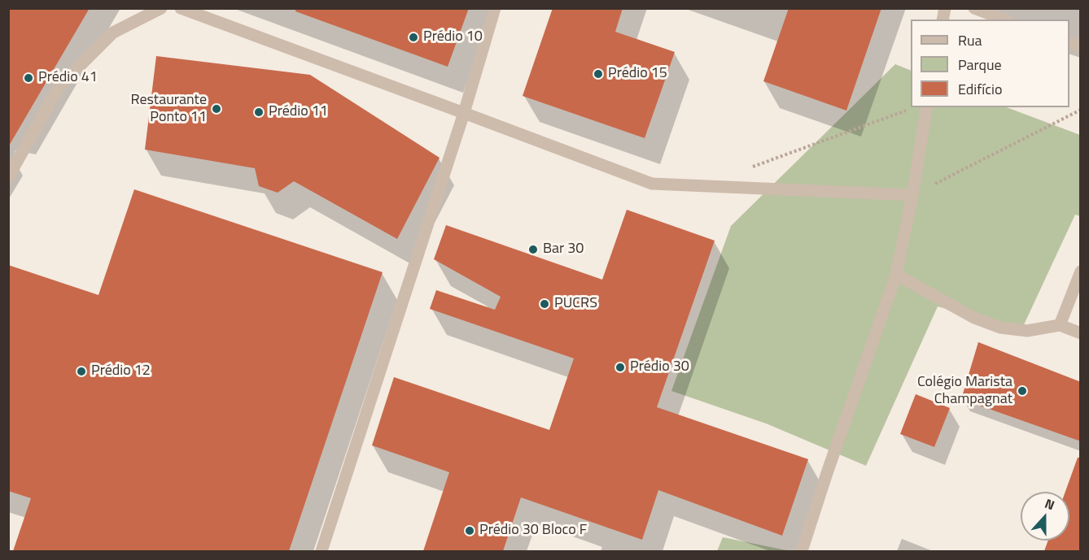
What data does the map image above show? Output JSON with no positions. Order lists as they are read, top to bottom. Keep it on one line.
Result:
{"places":["Prédio 10","Prédio 15","Prédio 41","Restaurante Ponto 11","Prédio 11","Bar 30","PUCRS","Prédio 30","Prédio 12","Colégio Marista Champagnat","Prédio 30 Bloco F"],"legend":["Rua","Parque","Edifício"],"north":"top"}
